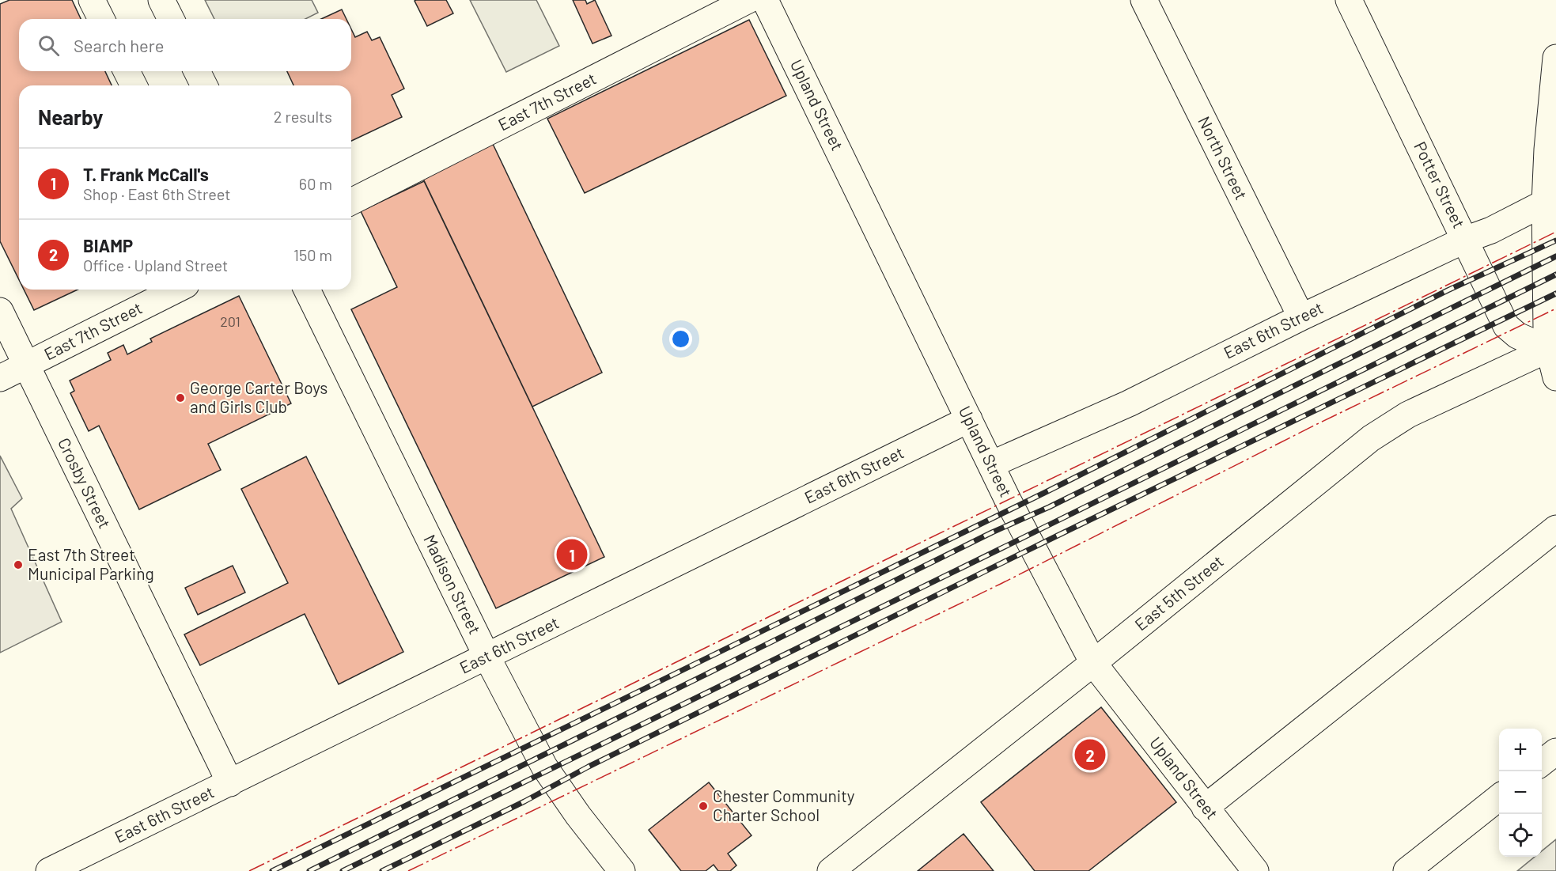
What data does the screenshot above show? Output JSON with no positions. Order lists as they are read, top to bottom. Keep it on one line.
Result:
{"streets":{"street":["East 7th Street","Upland Street","North Street","Potter Street","East 6th Street","Crosby Street","Madison Street","East 5th Street"]},"crossings":[["East 7th Street","Crosby Street"],["Upland Street","East 6th Street"],["Upland Street","East 5th Street"],["North Street","East 6th Street"],["Potter Street","East 6th Street"],["Potter Street","East 5th Street"],["East 6th Street","Crosby Street"],["East 6th Street","Madison Street"]],"places":["George Carter Boys and Girls Club","East 7th Street Municipal Parking","Chester Community Charter School"],"house_numbers":["201"],"page":{"search":"Search here","heading":["Nearby","2 results"],"list":[{"mark":"1","name":"T. Frank McCall's","note":"Shop · East 6th Street","value":"60 m"},{"mark":"2","name":"BIAMP","note":"Office · Upland Street","value":"150 m"}],"pins":["1","2"],"map_buttons":["+","−"]}}
